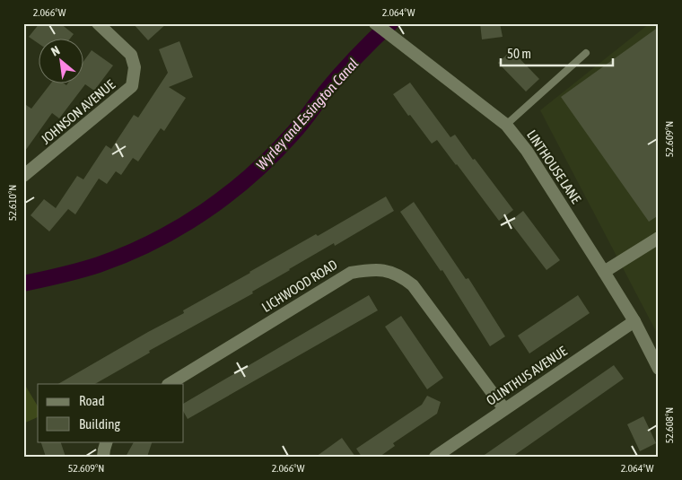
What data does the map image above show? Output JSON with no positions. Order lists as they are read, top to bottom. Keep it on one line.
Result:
{"streets":{"street":["JOHNSON AVENUE","LINTHOUSE LANE","LICHWOOD ROAD","OLINTHUS AVENUE"]},"crossings":[["LINTHOUSE LANE","OLINTHUS AVENUE"],["LICHWOOD ROAD","OLINTHUS AVENUE"]],"water":["Wyrley and Essington Canal"],"legend":["Road","Building"],"scale_bar":"50 m","north":"top left","coordinates":["2.066°W","2.064°W","52.609°N","52.610°N","52.608°N"]}
